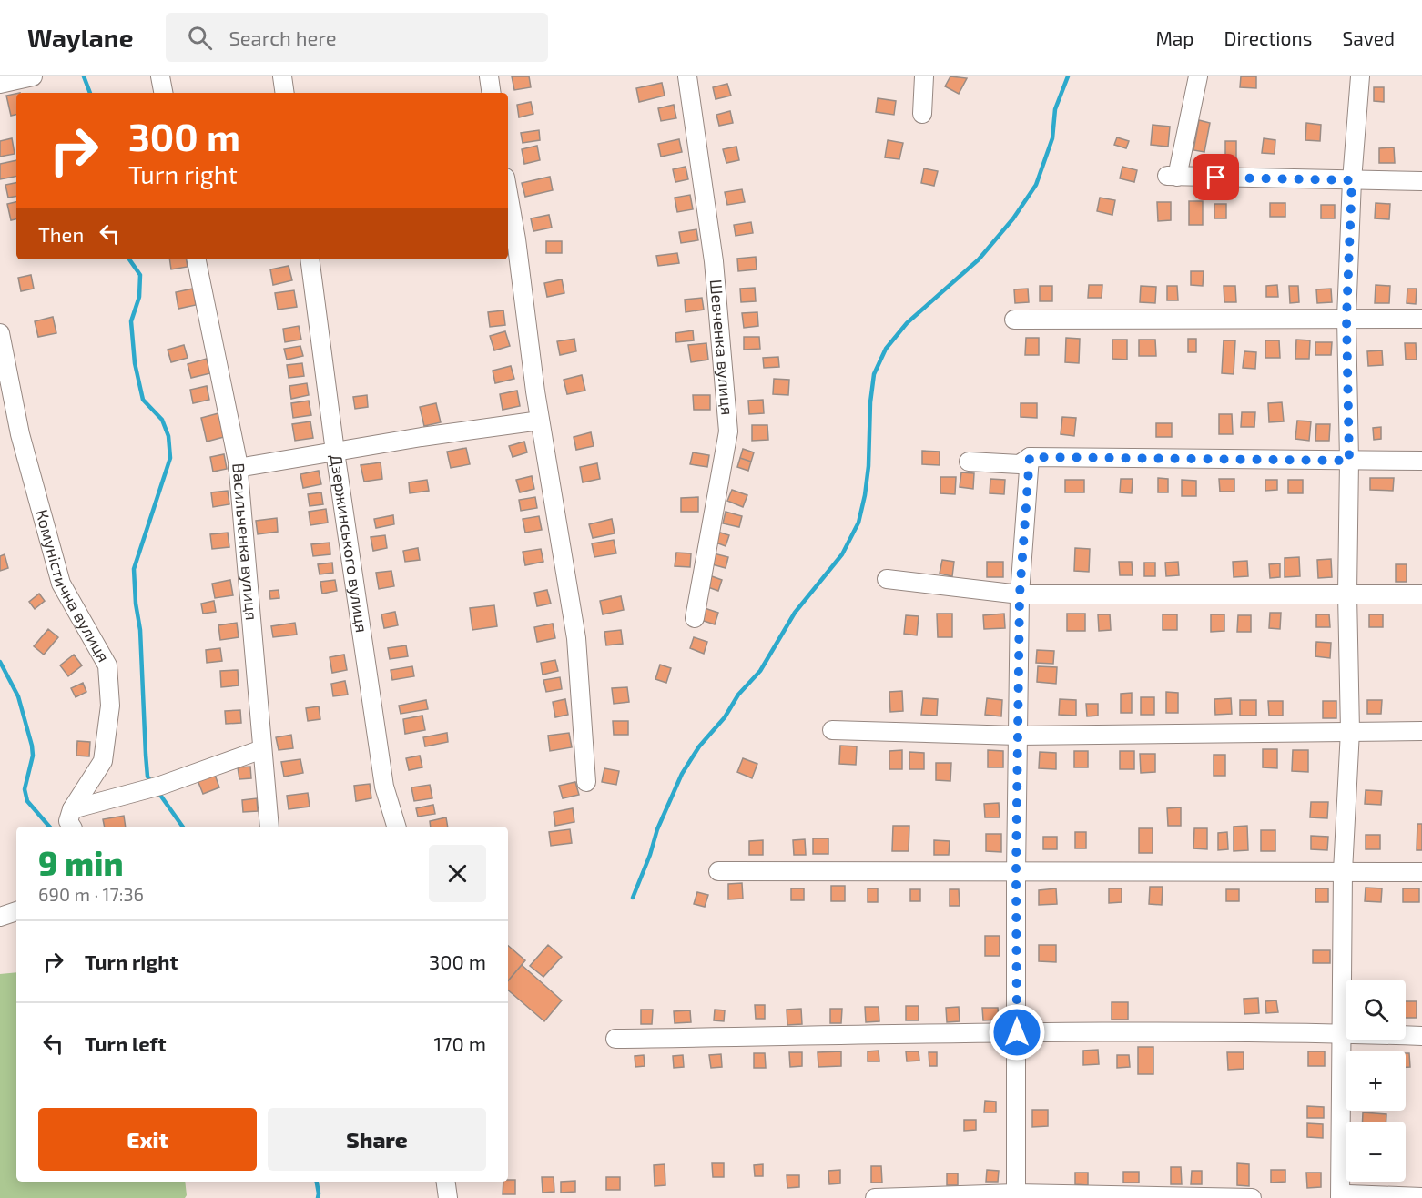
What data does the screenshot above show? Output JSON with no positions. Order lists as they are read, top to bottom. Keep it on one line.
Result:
{"streets":{"street":["Шевченка вулиця","Васильченка вулиця","Дзержинського вулиця","Комуністична вулиця"]},"page":{"header":"Waylane","search":"Search here","nav":["Map","Directions","Saved"],"turn":["300 m","Turn right"],"then":"Then","heading":["9 min","690 m · 17:36"],"list":[{"name":"Turn right","value":"300 m"},{"name":"Turn left","value":"170 m"}],"map_buttons":["+","−"],"buttons":["Exit","Share"]}}
